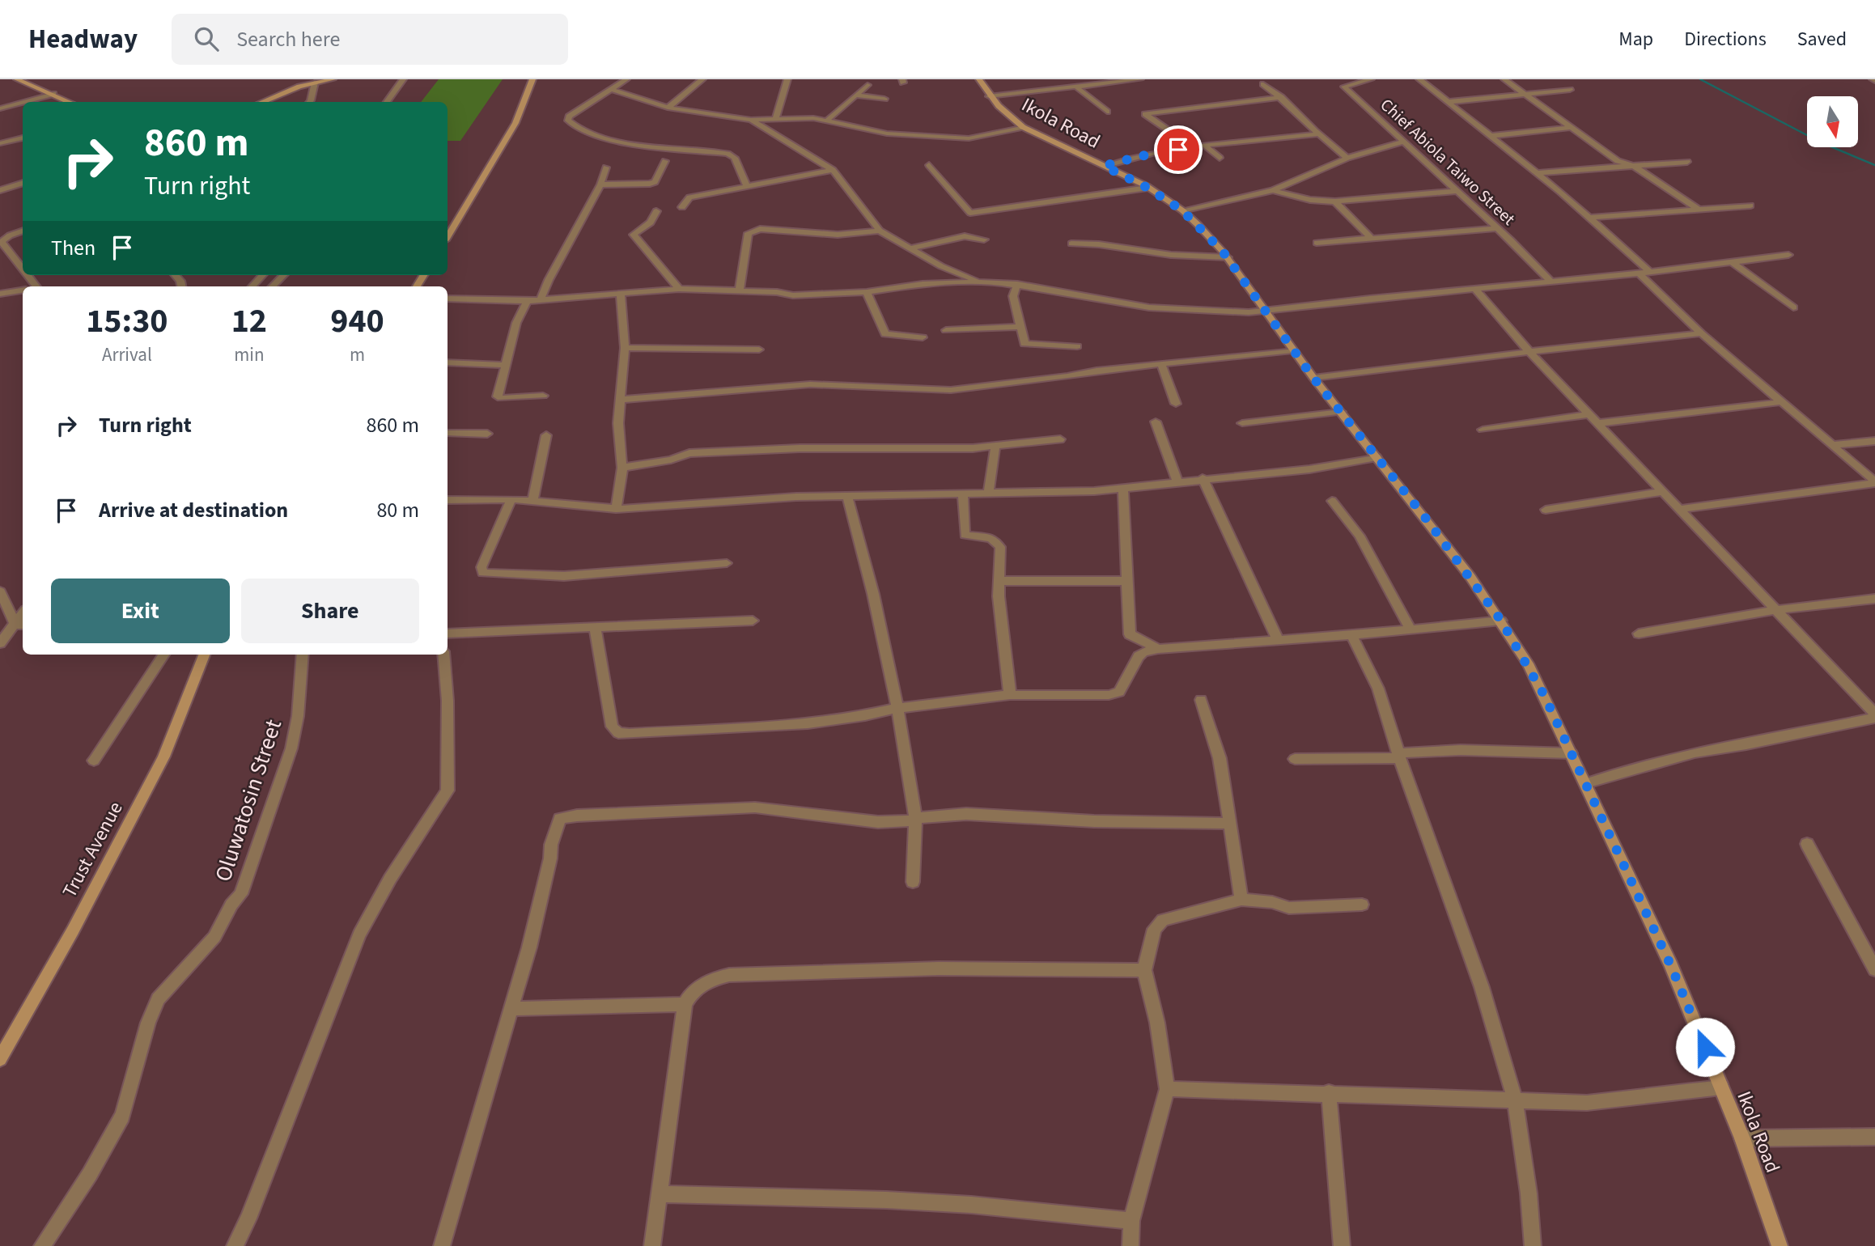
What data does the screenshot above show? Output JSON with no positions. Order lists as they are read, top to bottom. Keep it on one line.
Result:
{"streets":{"street":["Ikola Road","Chief Abiola Taiwo Street","Oluwatosin Street","Trust Avenue"]},"north":"bottom","page":{"header":"Headway","search":"Search here","nav":["Map","Directions","Saved"],"turn":["860 m","Turn right"],"then":"Then","eta":["15:30","Arrival","12","min","940","m"],"list":[{"name":"Turn right","value":"860 m"},{"name":"Arrive at destination","value":"80 m"}],"buttons":["Exit","Share"]}}
